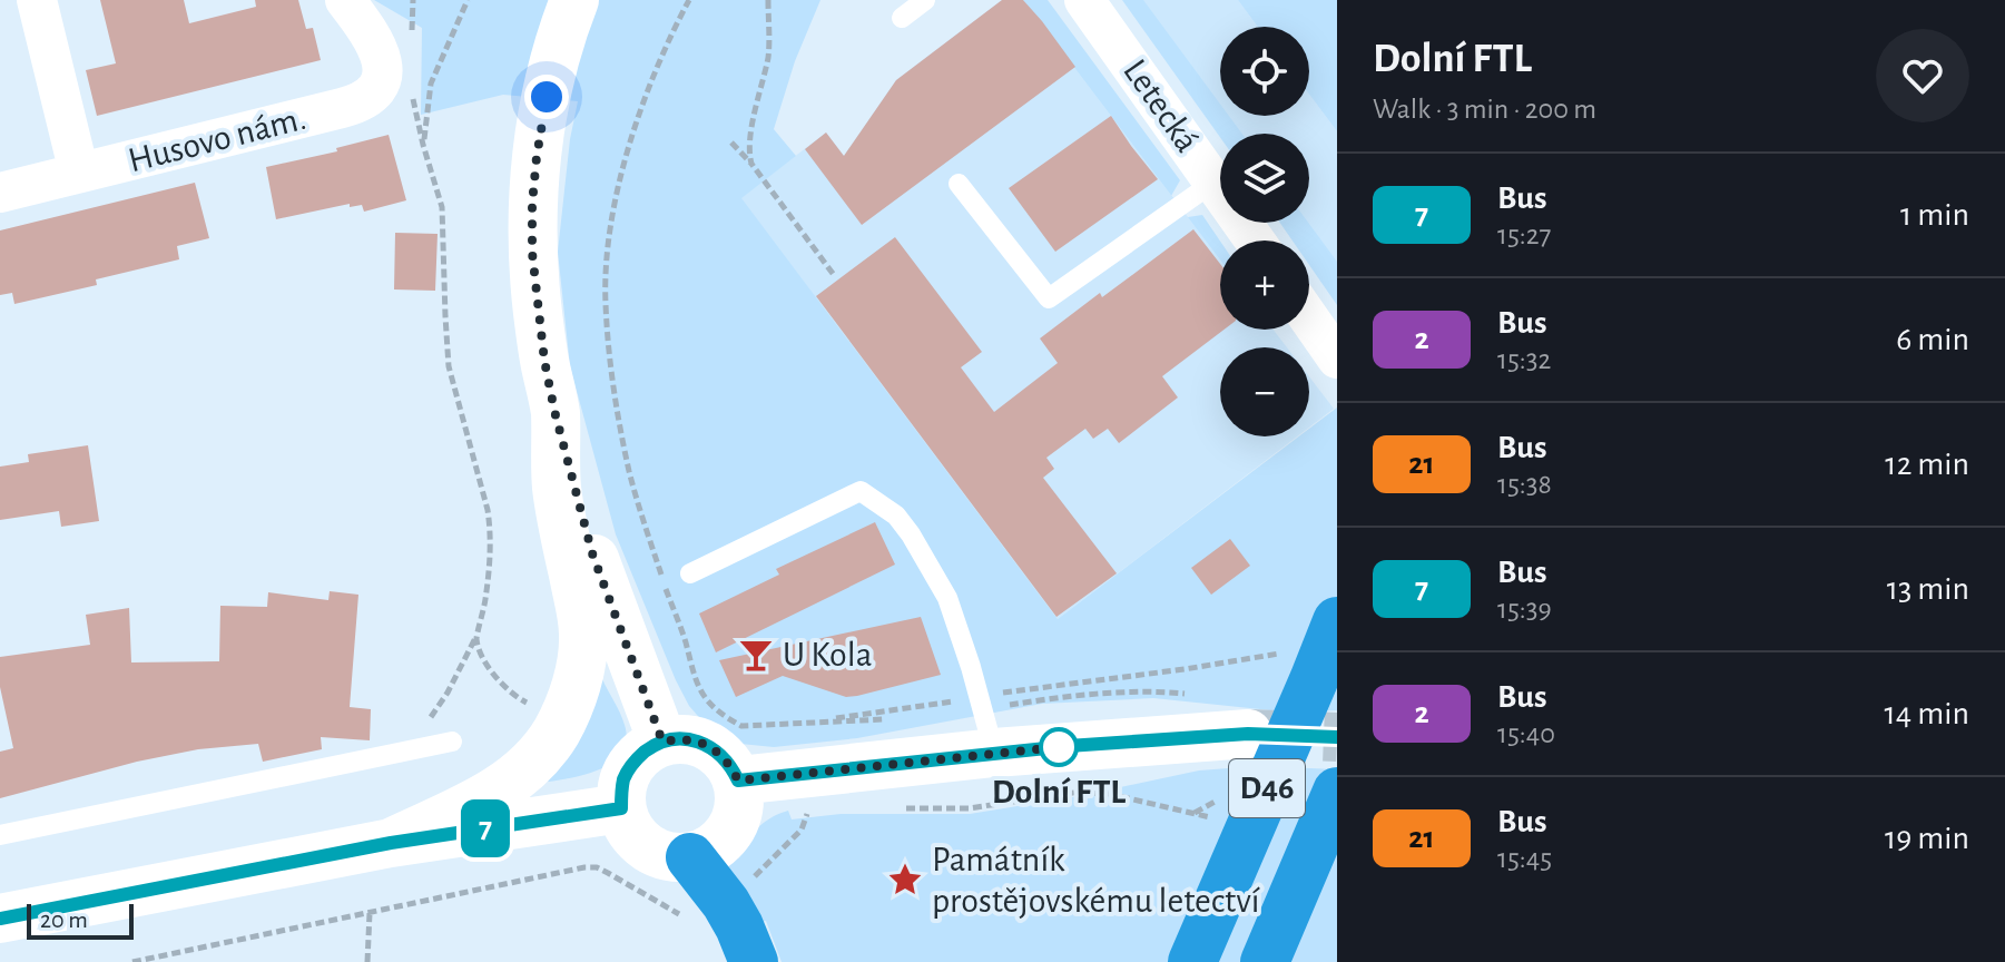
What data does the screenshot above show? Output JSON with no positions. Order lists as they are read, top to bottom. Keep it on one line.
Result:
{"streets":{"highway":["D46"],"street":["Letecká","Husovo nám."]},"places":{"bar":["U Kola"],"other":["Dolní FTL"],"place":["Památník prostějovskému letectví"]},"lines":["bus line 7"],"scale_bar":"20 m","page":{"on_map":"7","heading":["Dolní FTL","Walk · 3 min · 200 m"],"map_buttons":["+","−"],"list":[{"mark":"7","name":"Bus","note":"15:27","value":"1 min"},{"mark":"2","name":"Bus","note":"15:32","value":"6 min"},{"mark":"21","name":"Bus","note":"15:38","value":"12 min"},{"mark":"7","name":"Bus","note":"15:39","value":"13 min"},{"mark":"2","name":"Bus","note":"15:40","value":"14 min"},{"mark":"21","name":"Bus","note":"15:45","value":"19 min"}],"scale":"20 m"}}
